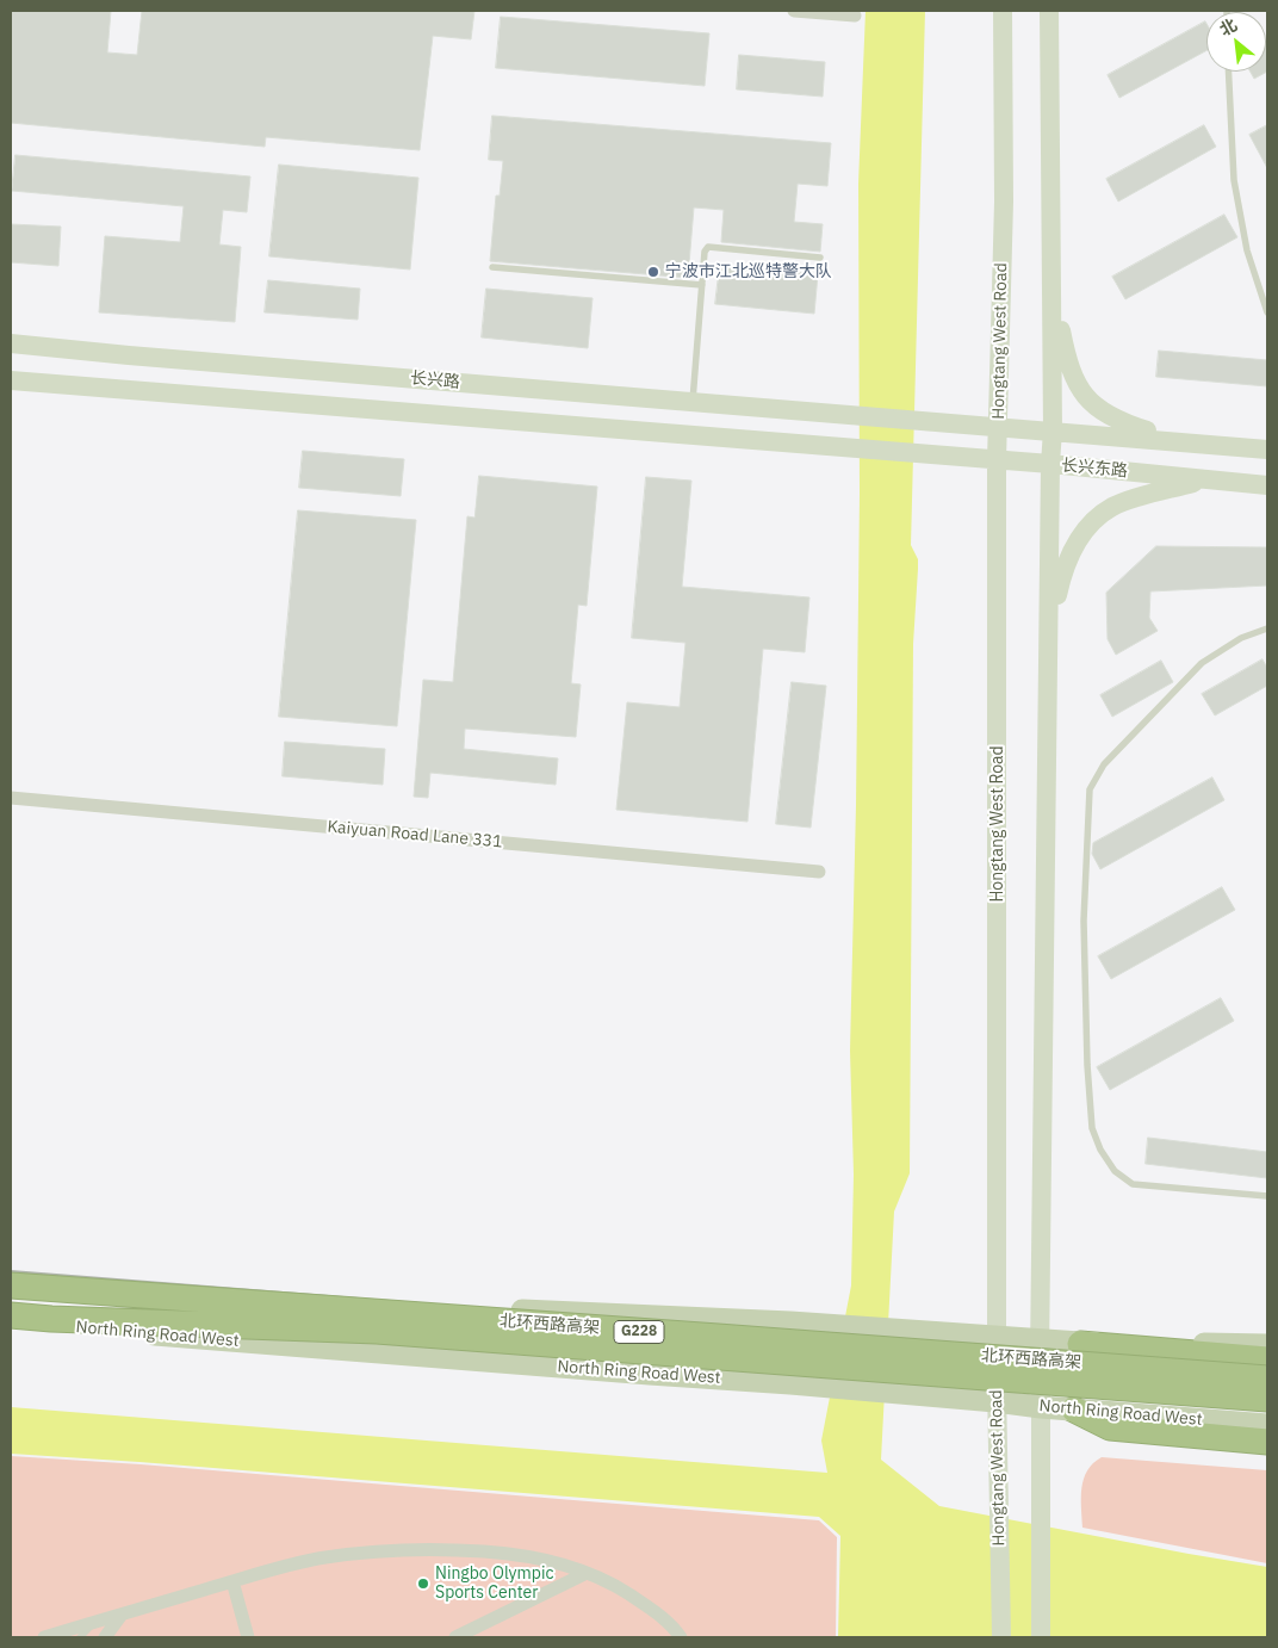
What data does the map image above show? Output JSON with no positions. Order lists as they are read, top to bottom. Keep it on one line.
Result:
{"streets":{"highway":["北环西路高架","G228"],"main road":["Hongtang West Road","长兴路","长兴东路","North Ring Road West"],"street":["Kaiyuan Road Lane 331"]},"crossings":[["Hongtang West Road","长兴东路"],["Hongtang West Road","North Ring Road West"],["长兴路","长兴东路"]],"places":["宁波市江北巡特警大队","Ningbo Olympic Sports Center"],"north":"top left"}
